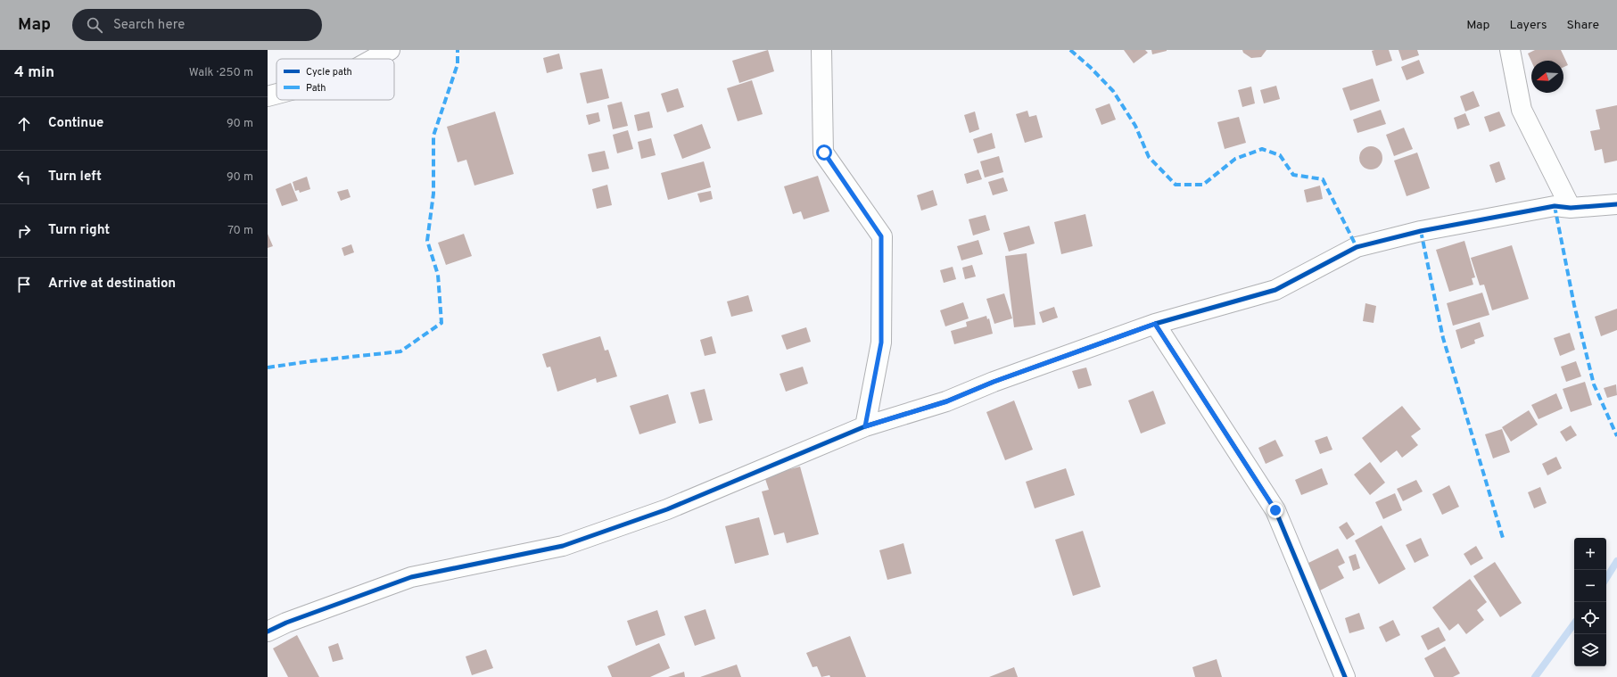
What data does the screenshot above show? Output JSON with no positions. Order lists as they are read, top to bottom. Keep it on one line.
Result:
{"legend":["Cycle path","Path"],"north":"left","page":{"header":"Map","search":"Search here","nav":["Map","Layers","Share"],"heading":["4 min","Walk · 250 m"],"list":[["Continue","90 m"],["Turn left","90 m"],["Turn right","70 m"],"Arrive at destination"],"map_buttons":["+","−"]}}
